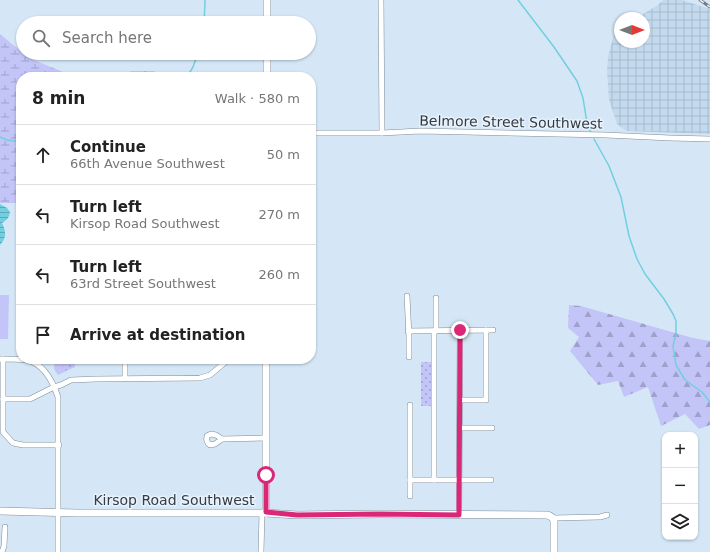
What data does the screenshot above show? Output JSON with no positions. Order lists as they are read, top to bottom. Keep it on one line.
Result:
{"streets":{"street":["Belmore Street Southwest","Kirsop Road Southwest"]},"north":"right","page":{"search":"Search here","heading":["8 min","Walk · 580 m"],"list":[["Continue","66th Avenue Southwest","50 m"],["Turn left","Kirsop Road Southwest","270 m"],["Turn left","63rd Street Southwest","260 m"],"Arrive at destination"],"map_buttons":["+","−"]}}
